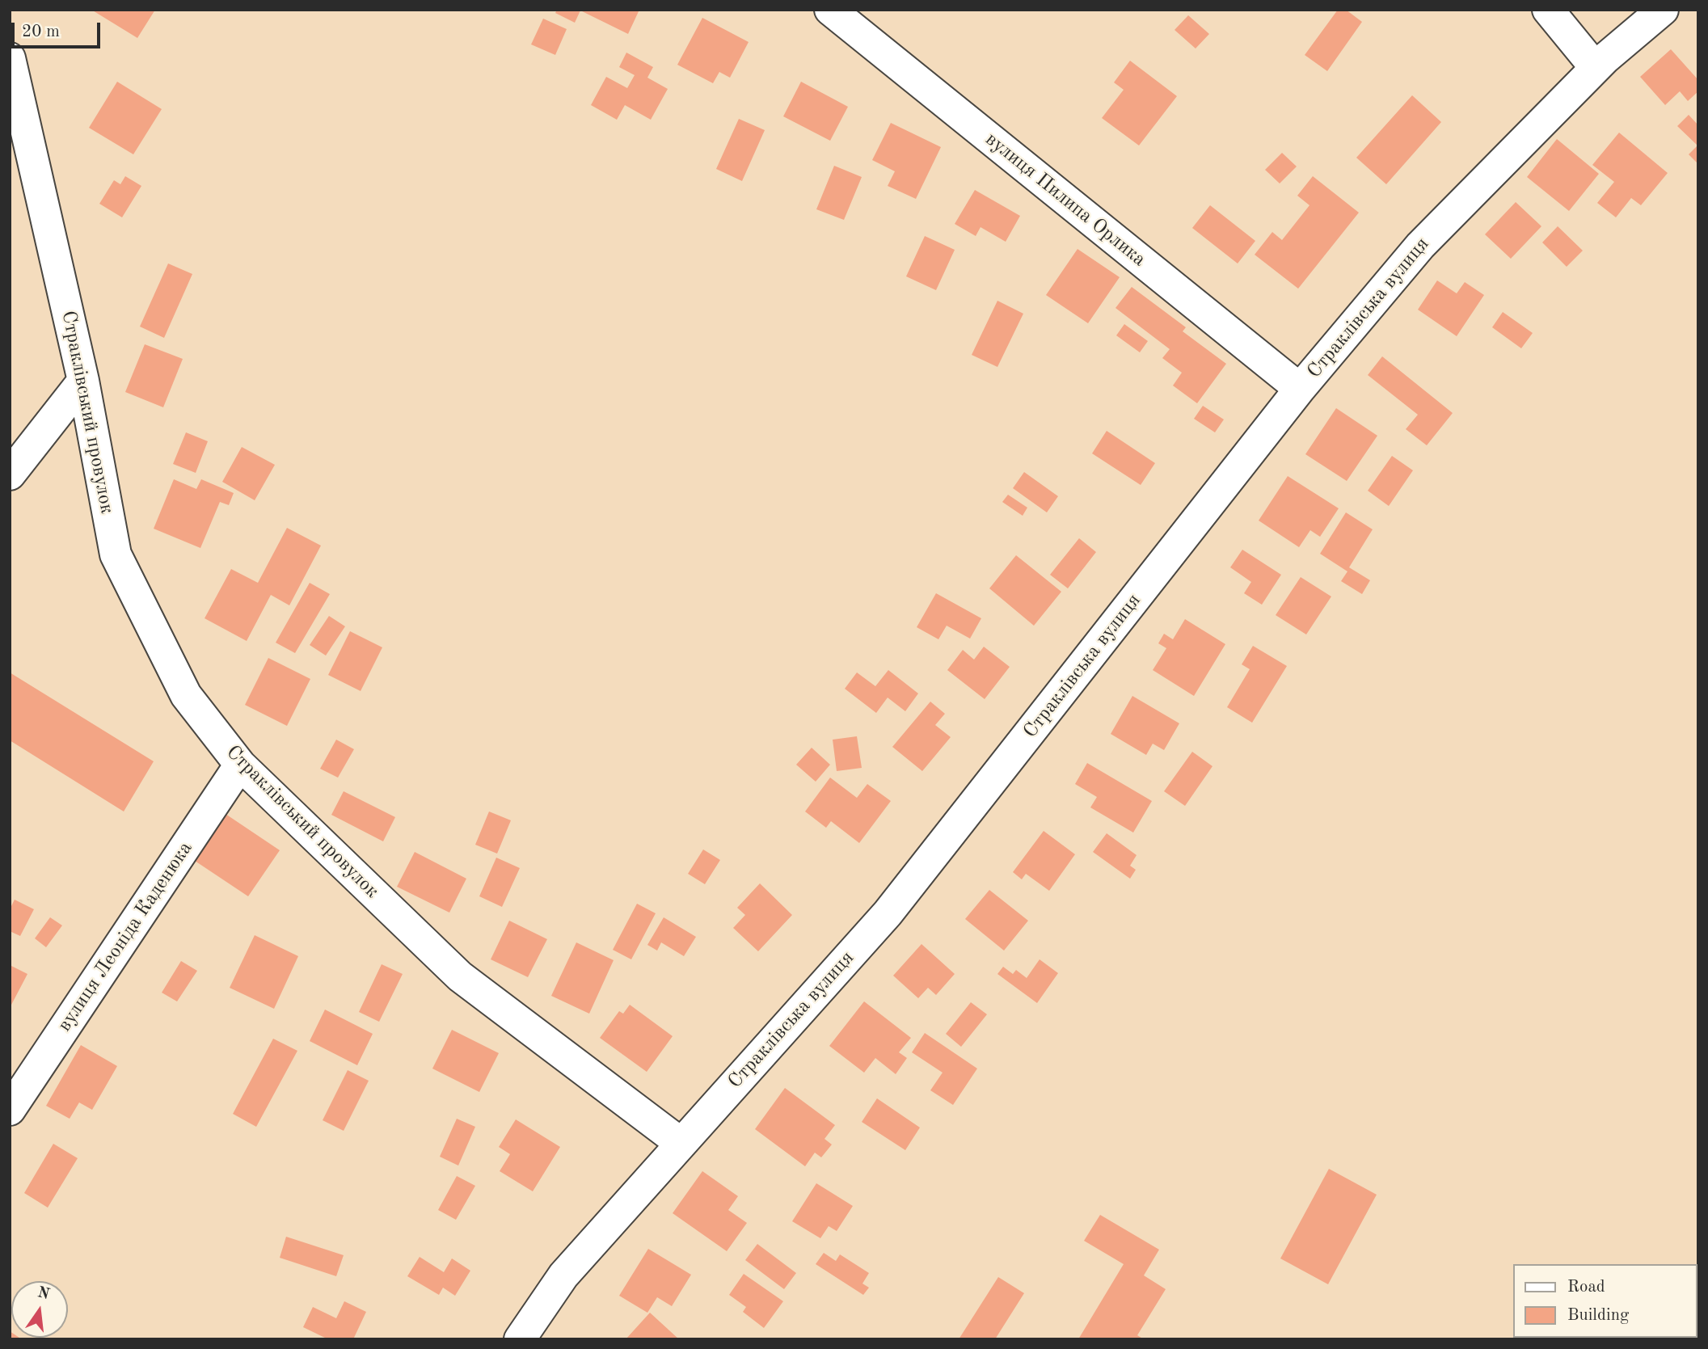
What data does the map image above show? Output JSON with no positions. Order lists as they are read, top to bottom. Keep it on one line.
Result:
{"streets":{"street":["вулиця Пилипа Орлика","Страклівська вулиця","Страклівський провулок","вулиця Леоніда Каденюка"]},"crossings":[["вулиця Пилипа Орлика","Страклівська вулиця"],["Страклівська вулиця","Страклівський провулок"],["Страклівський провулок","вулиця Леоніда Каденюка"]],"legend":["Road","Building"],"scale_bar":"20 m","north":"top"}
